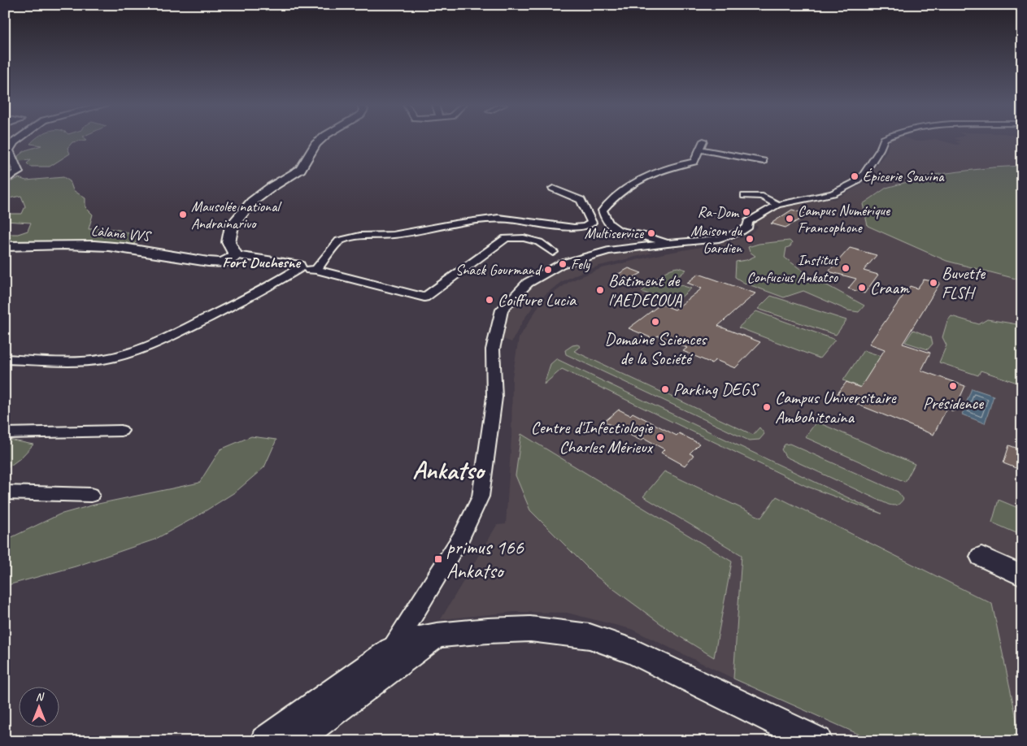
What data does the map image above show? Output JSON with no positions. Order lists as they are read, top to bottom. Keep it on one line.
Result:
{"streets":{"main road":["Làlana VVS"]},"districts":["Fort Duchesne","Ankatso"],"places":{"other":["Épicerie Soavina","Ra-Dom","Mausolée national Andrainarivo","Campus Numérique Francophone","Multiservice","Maison du Gardien","Fely","Institut Confucius Ankatso","Snack Gourmand","Buvette FLSH","Craam","Bâtiment de l'AEDECOUA","Coiffure Lucia","Domaine Sciences de la Société","Présidence","Parking DEGS","Campus Universitaire Ambohitsaina","Centre d'Infectiologie Charles Mérieux"],"transit":["primus 166 Ankatso"]},"north":"top"}
